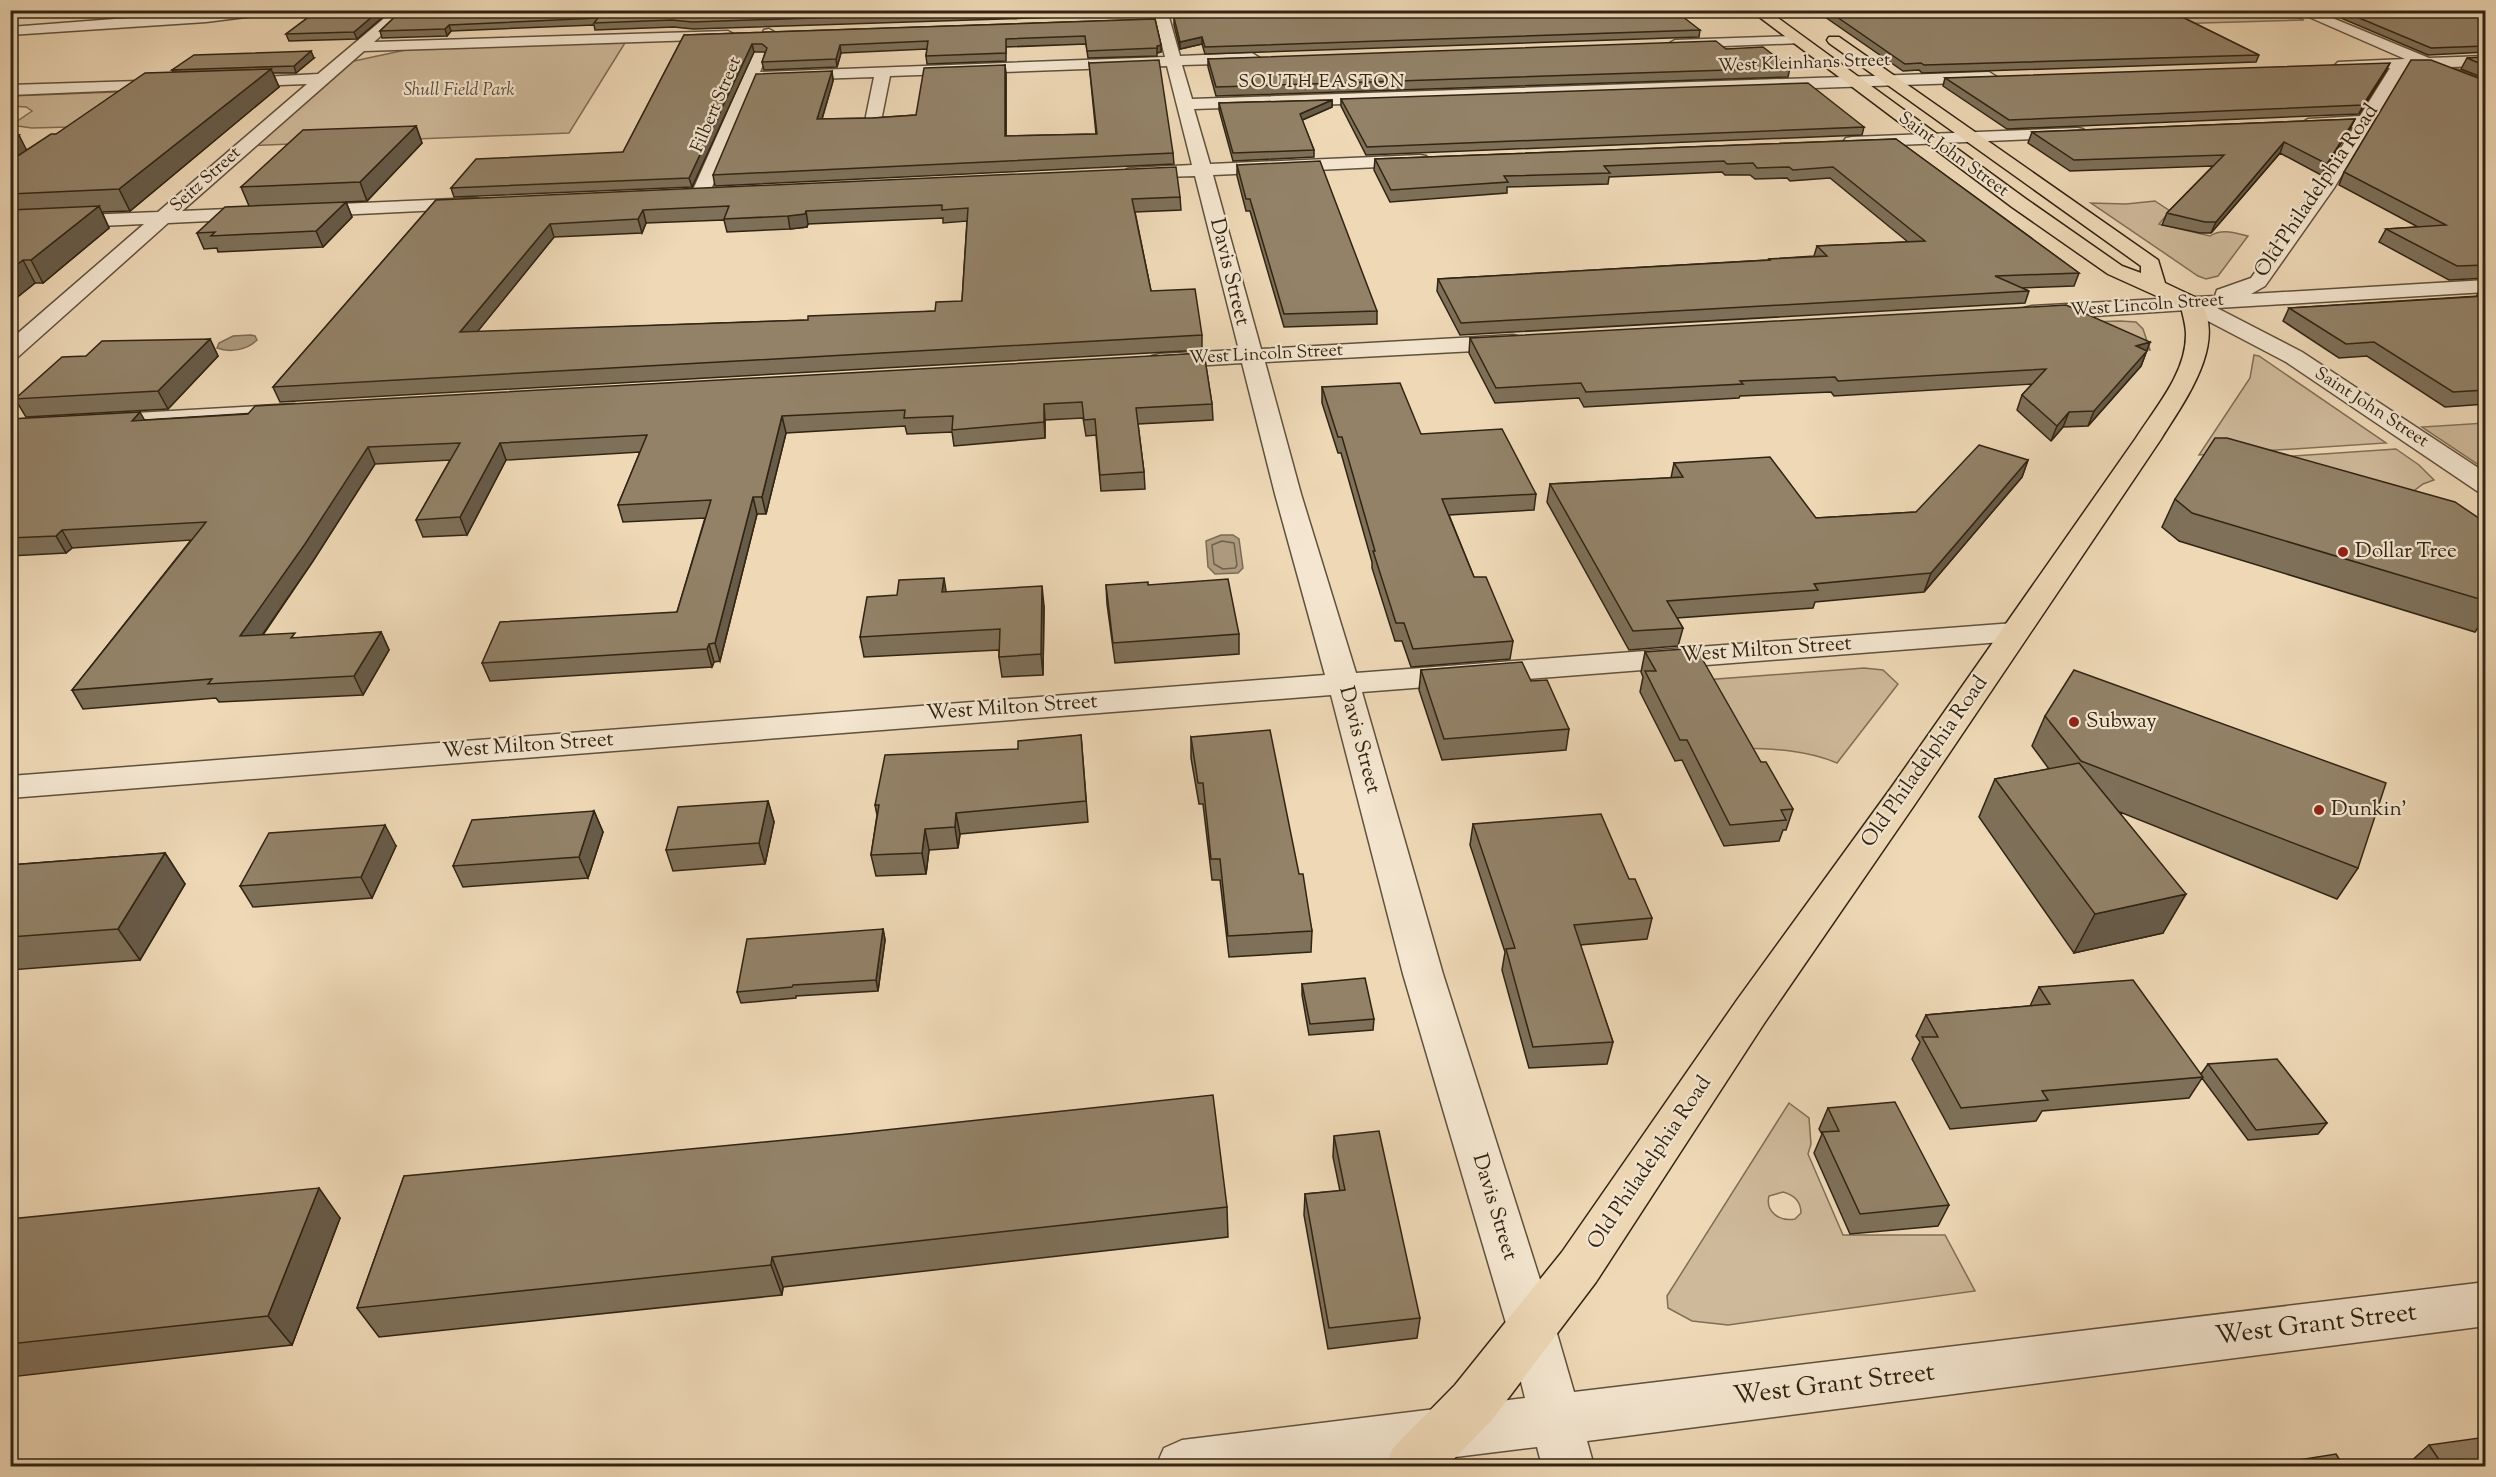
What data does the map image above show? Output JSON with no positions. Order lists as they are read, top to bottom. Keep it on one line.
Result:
{"streets":{"main road":["Saint John Street","Old Philadelphia Road"],"street":["West Kleinhans Street","Filbert Street","Seitz Street","Davis Street","West Lincoln Street","West Milton Street","West Grant Street"]},"crossings":[["West Kleinhans Street","Saint John Street"],["West Kleinhans Street","Davis Street"],["Filbert Street","Seitz Street"],["Saint John Street","Old Philadelphia Road"],["Saint John Street","West Lincoln Street"],["Old Philadelphia Road","Davis Street"],["Old Philadelphia Road","West Lincoln Street"],["Old Philadelphia Road","West Milton Street"],["Old Philadelphia Road","West Grant Street"],["Davis Street","West Lincoln Street"],["Davis Street","West Milton Street"],["Davis Street","West Grant Street"]],"districts":["SOUTH EASTON"],"parks":["Shull Field Park"],"places":["Dollar Tree","Subway","Dunkin'"]}
